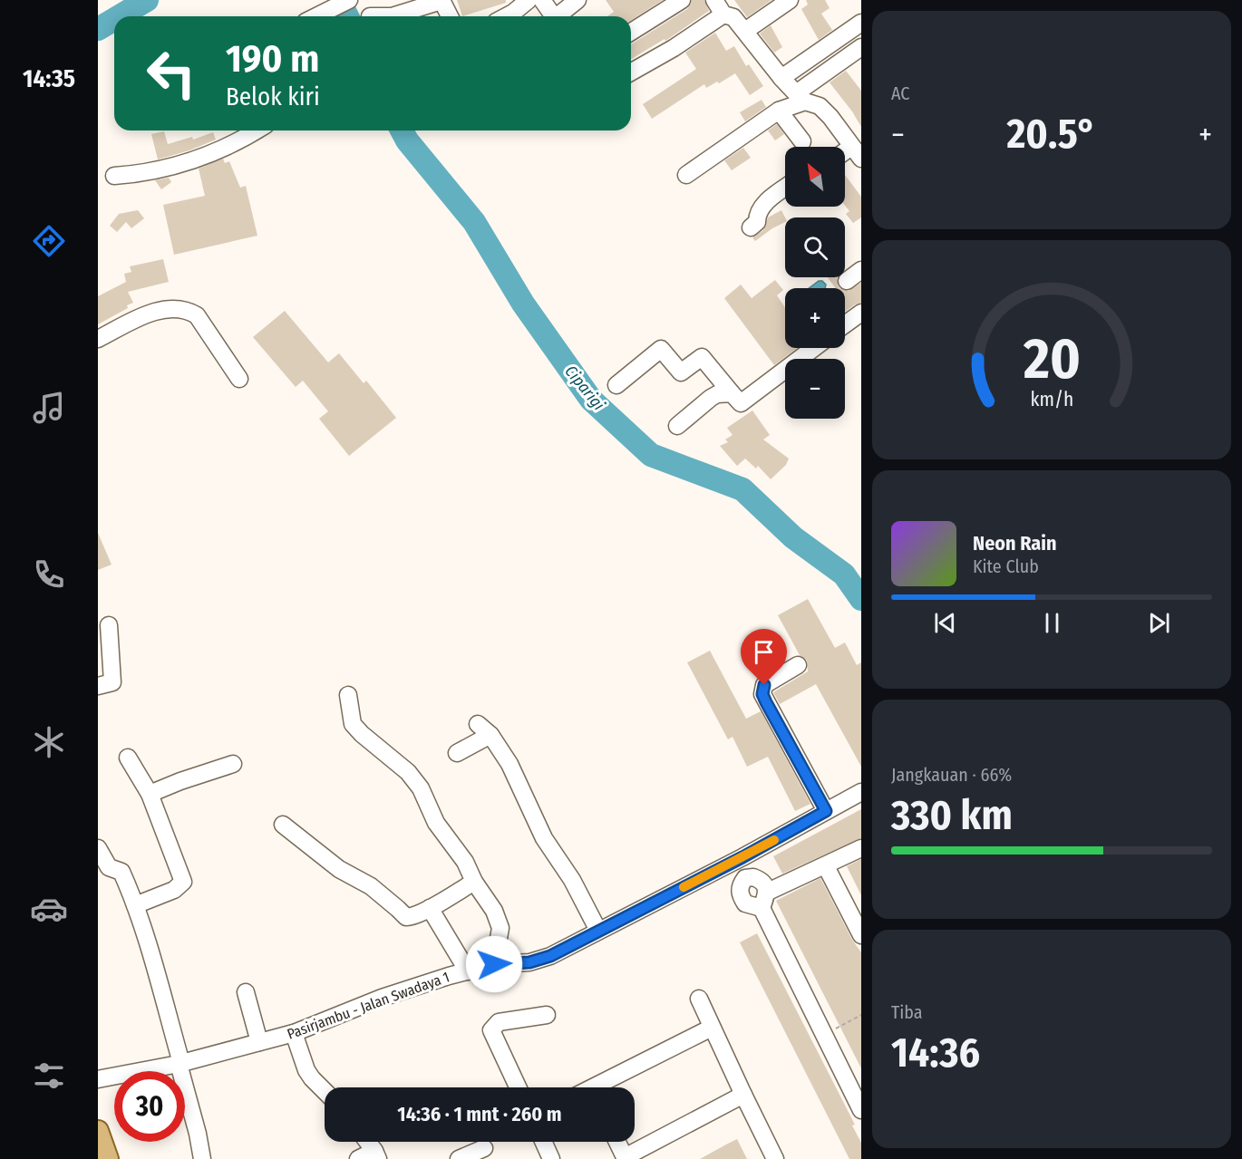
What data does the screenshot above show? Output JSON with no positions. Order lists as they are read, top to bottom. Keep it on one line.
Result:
{"streets":{"street":["Pasirjambu - Jalan Swadaya 1"]},"water":["Ciparigi"],"north":"top left","page":{"tabs":"14:35","tile":["AC",["Jangkauan · 66%","330 km"],["Tiba","14:36"]],"turn":["190 m","Belok kiri"],"heat":["−","20.5°","+"],"map_buttons":["+","−"],"song":["Neon Rain","Kite Club"],"limit":"30","trip":"14:36 · 1 mnt · 260 m","gauge":["20","km/h"]}}
